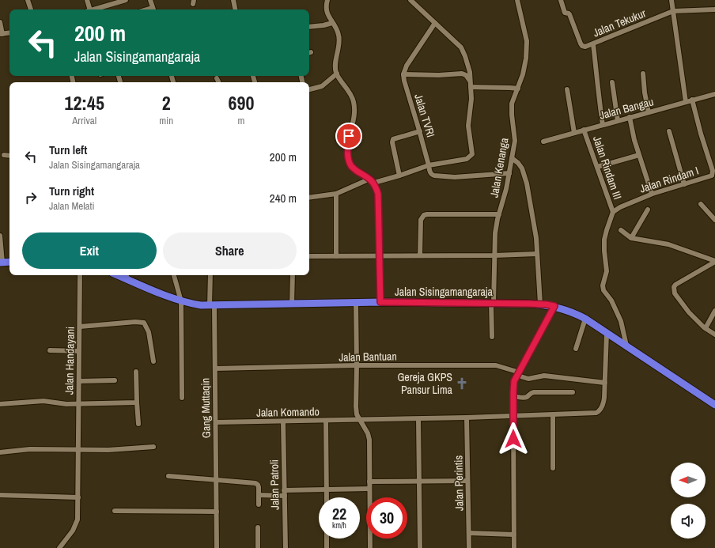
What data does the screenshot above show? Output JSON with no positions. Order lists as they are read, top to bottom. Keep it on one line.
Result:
{"streets":{"highway":["Jalan Sisingamangaraja"],"street":["Jalan Tekukur","Jalan Bangau","Jalan TVRI","Jalan Kenanga","Jalan Rindam III","Jalan Rindam I","Jalan Bantuan","Jalan Handayani","Gang Muttaqin","Jalan Komando","Jalan Perintis","Jalan Patroli"]},"crossings":[["Jalan Bangau","Jalan Rindam III"],["Jalan Bangau","Jalan Rindam I"],["Jalan Kenanga","Jalan Sisingamangaraja"],["Jalan Rindam III","Jalan Rindam I"],["Jalan Sisingamangaraja","Gang Muttaqin"],["Jalan Bantuan","Gang Muttaqin"],["Gang Muttaqin","Jalan Komando"],["Jalan Komando","Jalan Patroli"]],"places":{"church":["Gereja GKPS Pansur Lima"]},"north":"left","page":{"turn":["200 m","Jalan Sisingamangaraja"],"eta":["12:45","Arrival","2","min","690","m"],"list":[{"name":"Turn left","note":"Jalan Sisingamangaraja","value":"200 m"},{"name":"Turn right","note":"Jalan Melati","value":"240 m"}],"buttons":["Exit","Share"],"speed":"22 km/h","limit":"30"}}
